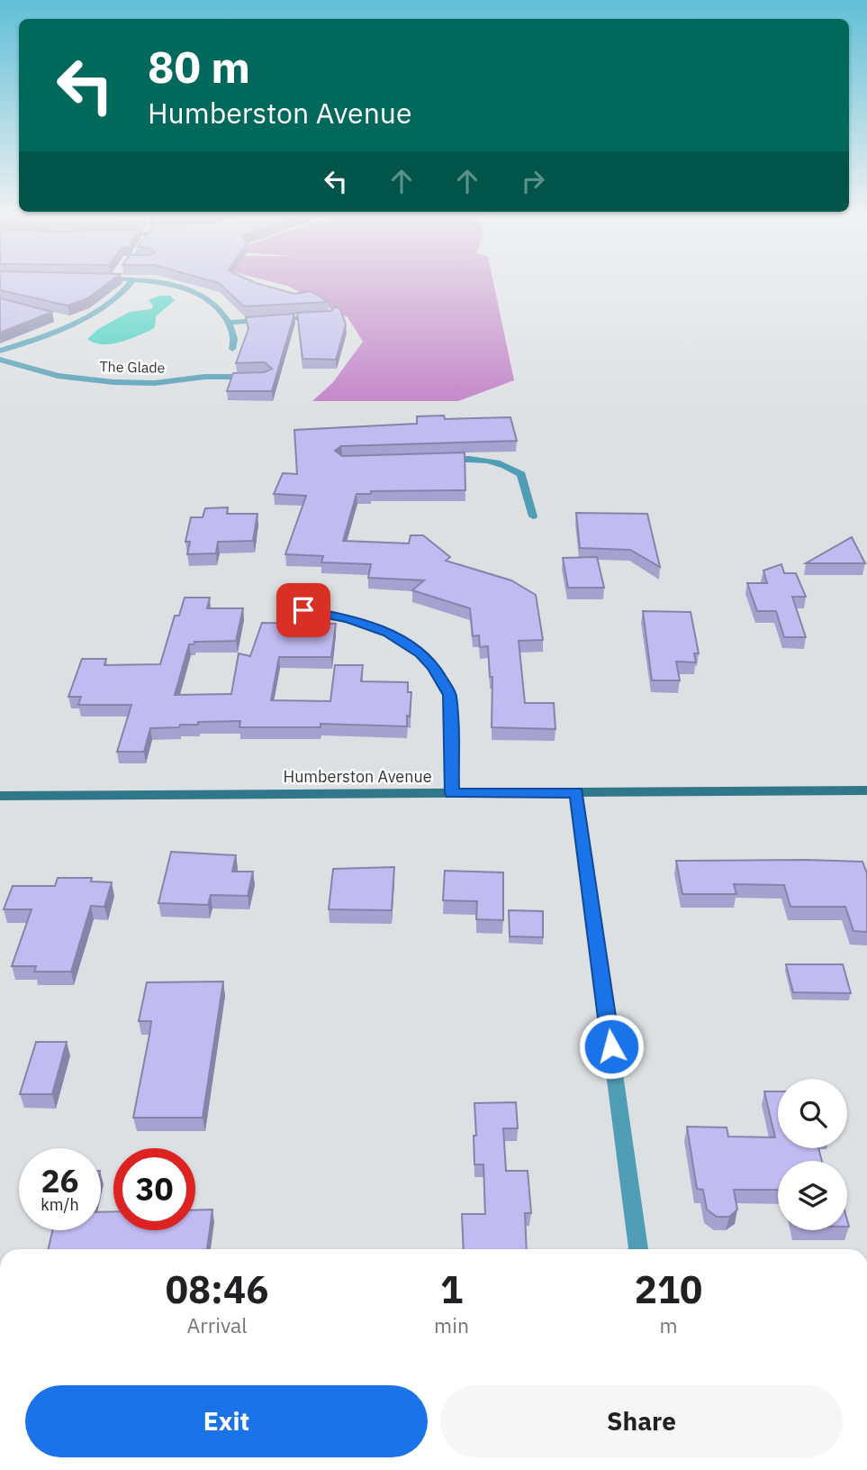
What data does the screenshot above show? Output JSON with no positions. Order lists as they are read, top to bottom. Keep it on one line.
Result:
{"streets":{"main road":["Humberston Avenue"],"street":["The Glade"]},"page":{"turn":["80 m","Humberston Avenue"],"speed":"26 km/h","limit":"30","eta":["08:46","Arrival","1","min","210","m"],"buttons":["Exit","Share"]}}
